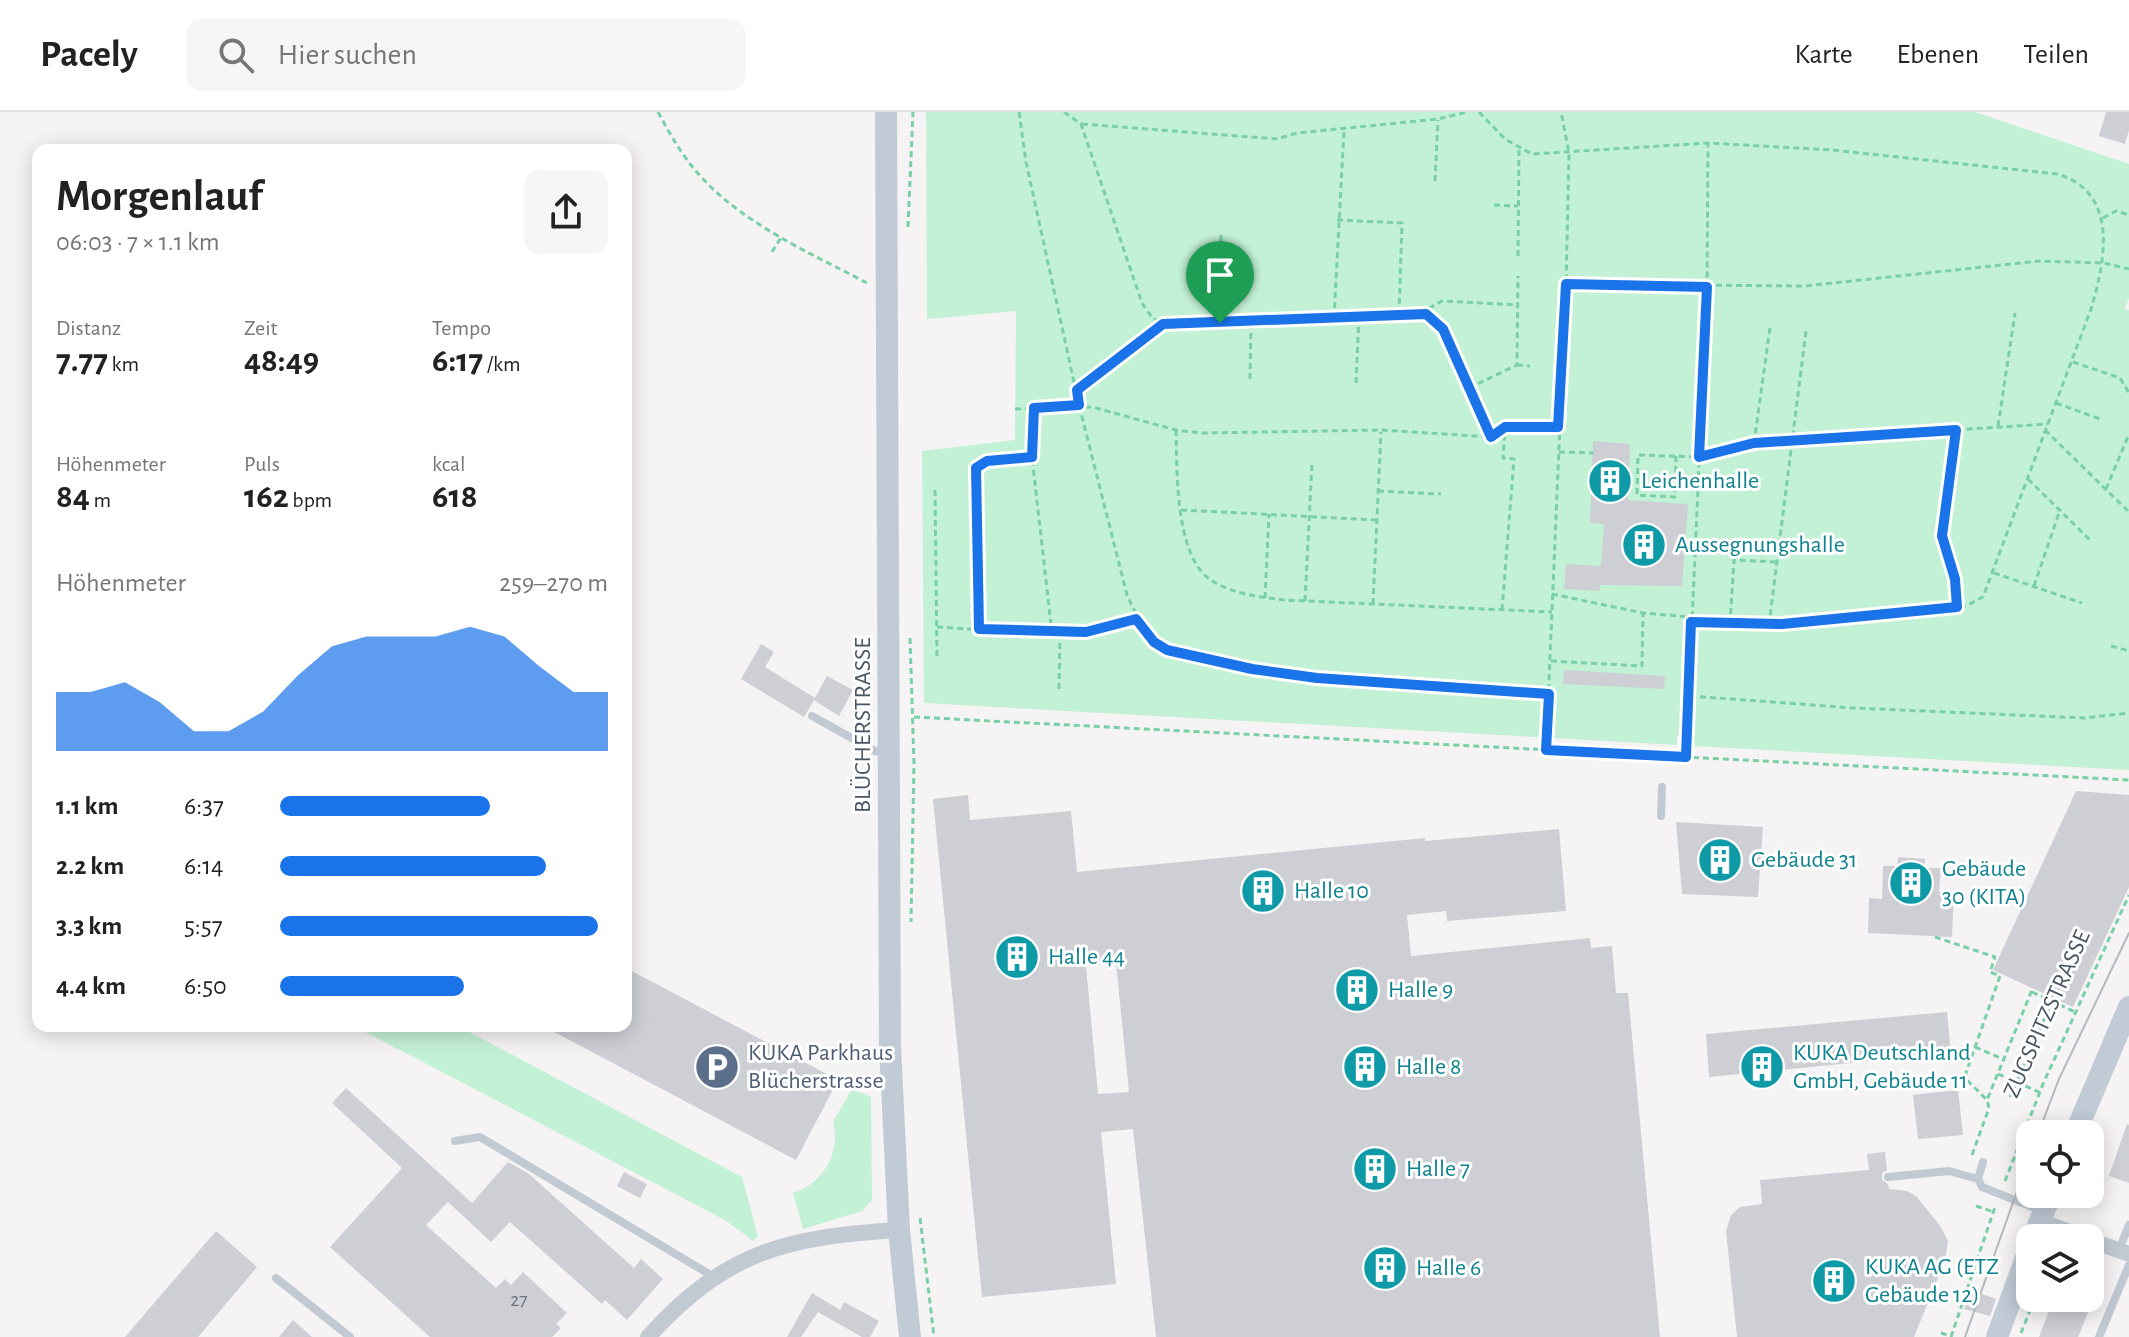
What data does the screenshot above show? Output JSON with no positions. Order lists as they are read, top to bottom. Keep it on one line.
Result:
{"streets":{"main road":["BLÜCHERSTRASSE"],"path":["ZUGSPITZSTRASSE"]},"places":{"building":["Leichenhalle","Aussegnungshalle","Gebäude 31","Gebäude 30 (KITA)","Halle 10","Halle 44","Halle 9","Halle 8","KUKA Deutschland GmbH, Gebäude 11","Halle 7","Halle 6","KUKA AG (ETZ Gebäude 12)"],"parking":["KUKA Parkhaus Blücherstrasse"]},"house_numbers":["27"],"page":{"header":"Pacely","search":"Hier suchen","nav":["Karte","Ebenen","Teilen"],"heading":["Morgenlauf","06:03 · 7 × 1.1 km"],"stats":[["Distanz","7.77 km"],["Zeit","48:49"],["Tempo","6:17 /km"],["Höhenmeter","84 m"],["Puls","162 bpm"],["kcal","618"]],"chart":["Höhenmeter","259–270 m"],"list":[{"name":"1.1 km","note":"6:37"},{"name":"2.2 km","note":"6:14"},{"name":"3.3 km","note":"5:57"},{"name":"4.4 km","note":"6:50"}]}}
